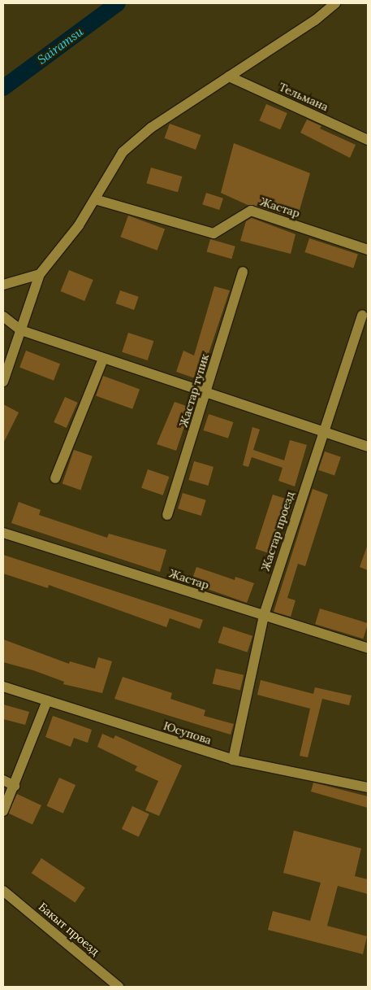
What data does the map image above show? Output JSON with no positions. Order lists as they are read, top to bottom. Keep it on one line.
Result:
{"streets":{"street":["Тельмана","Жастар","Жастар тупик","Жастар проезд","Юсупова","Бакыт проезд"]},"crossings":[["Жастар","Жастар проезд"],["Жастар проезд","Юсупова"]],"water":["Sairamsu"]}
